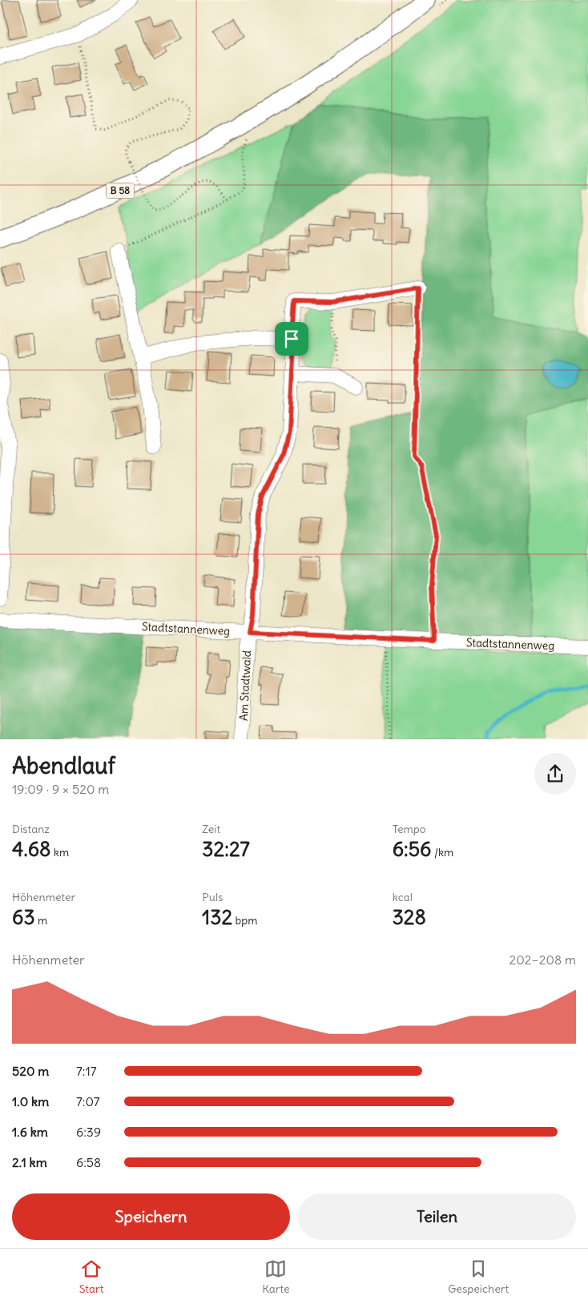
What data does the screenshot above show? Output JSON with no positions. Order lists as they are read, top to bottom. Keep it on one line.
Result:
{"streets":{"main road":["B 58"],"street":["Stadtstannenweg","Am Stadtwald"]},"crossings":[["Stadtstannenweg","Am Stadtwald"]],"page":{"heading":["Abendlauf","19:09 · 9 × 520 m"],"stats":[["Distanz","4.68 km"],["Zeit","32:27"],["Tempo","6:56 /km"],["Höhenmeter","63 m"],["Puls","132 bpm"],["kcal","328"]],"chart":["Höhenmeter","202–208 m"],"list":[{"name":"520 m","note":"7:17"},{"name":"1.0 km","note":"7:07"},{"name":"1.6 km","note":"6:39"},{"name":"2.1 km","note":"6:58"}],"buttons":["Speichern","Teilen"],"tabs":["Start","Karte","Gespeichert"]}}
